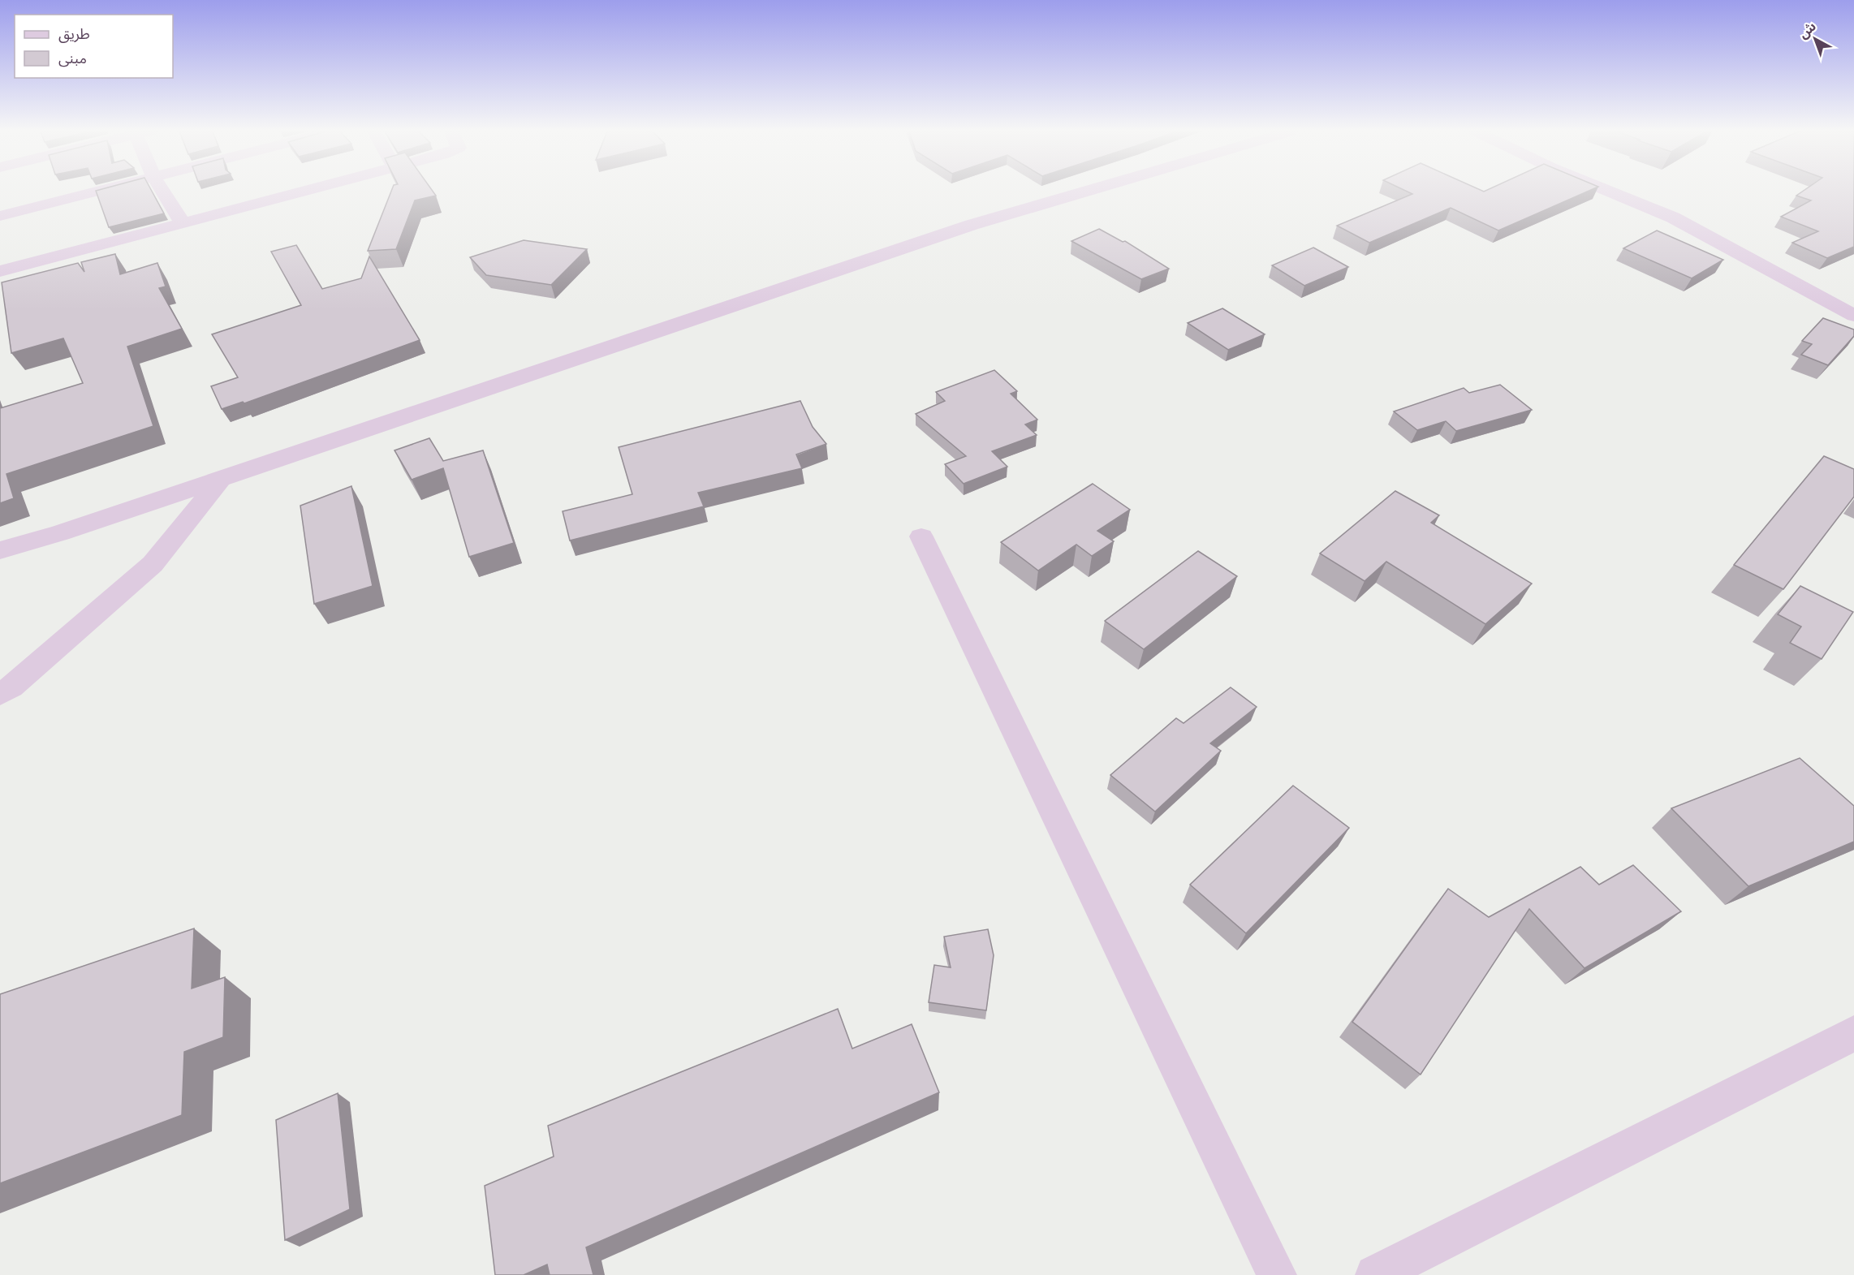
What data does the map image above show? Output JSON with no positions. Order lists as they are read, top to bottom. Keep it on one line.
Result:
{"legend":["طريق","مبنى"],"north":"top left"}
